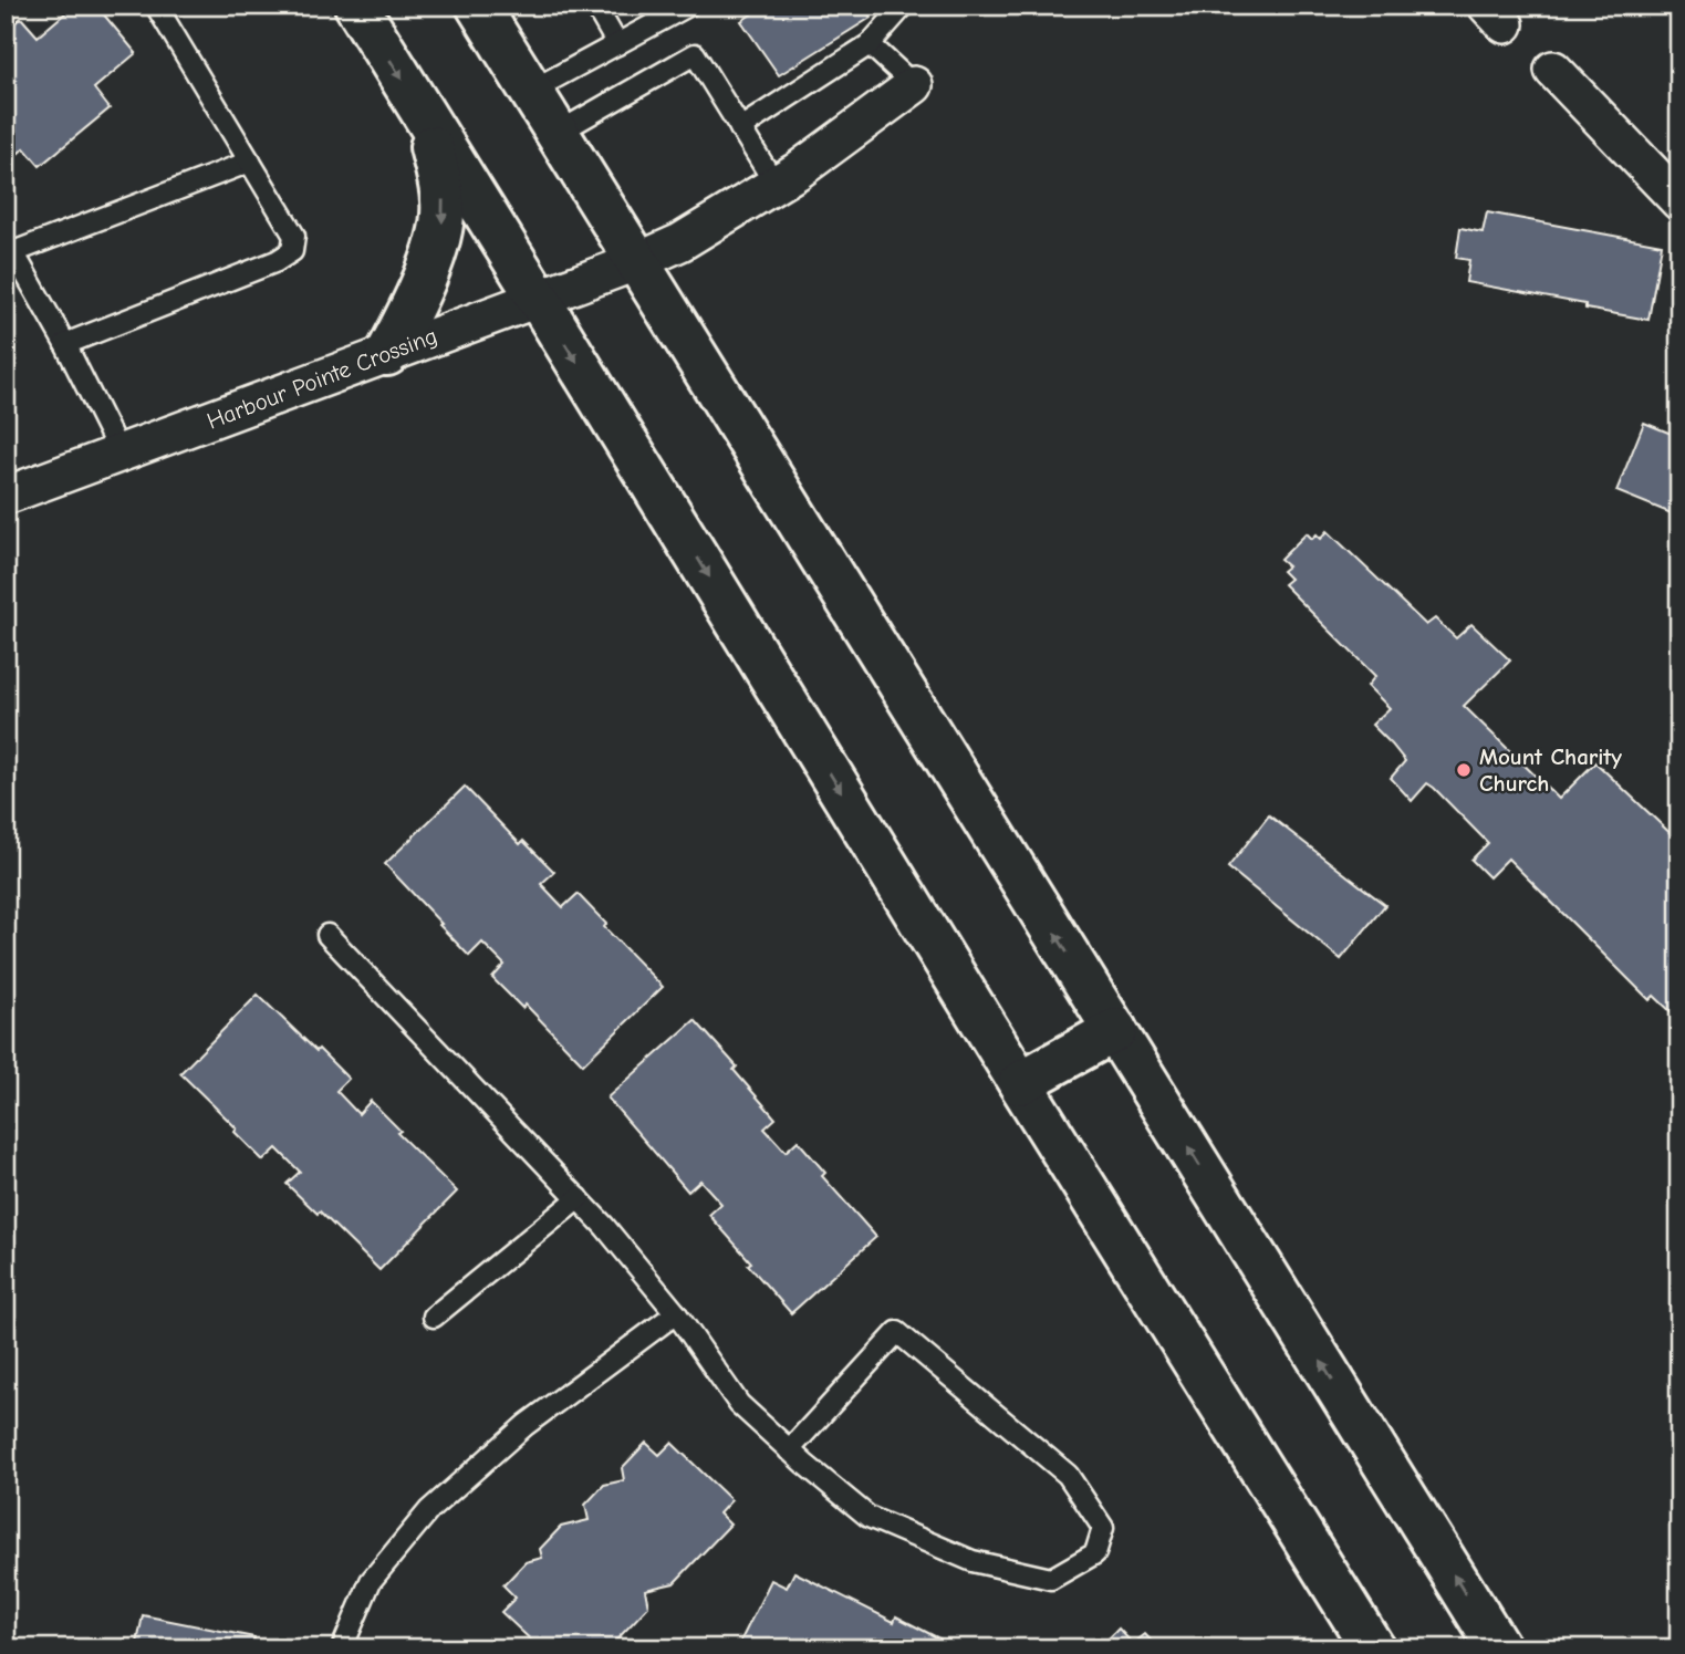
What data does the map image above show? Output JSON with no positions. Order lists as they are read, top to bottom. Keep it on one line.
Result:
{"streets":{"street":["Harbour Pointe Crossing"]},"places":["Mount Charity Church"]}
